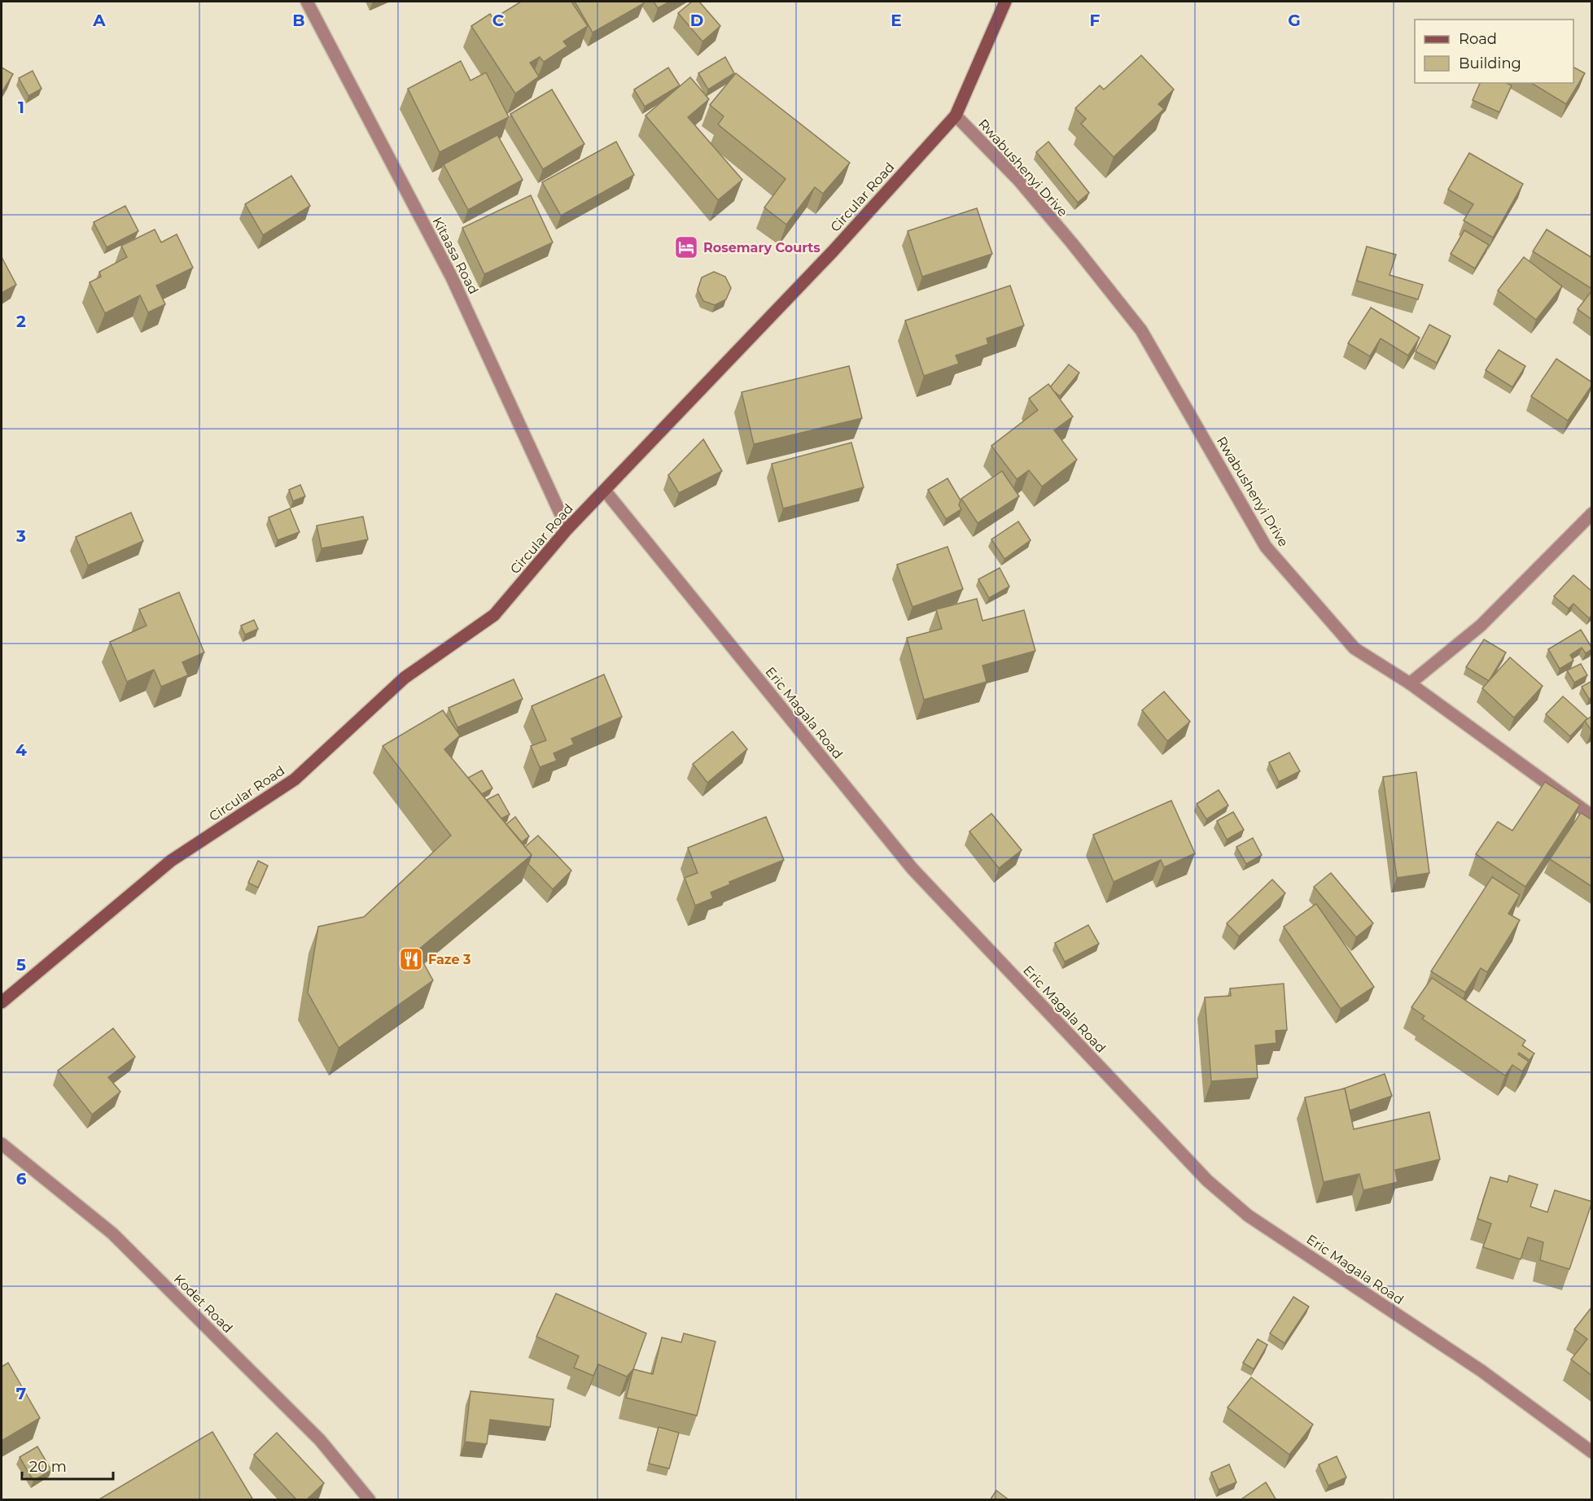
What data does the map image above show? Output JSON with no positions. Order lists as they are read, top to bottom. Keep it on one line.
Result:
{"streets":{"street":["Rwabushenyi Drive","Circular Road","Kitaasa Road","Eric Magala Road","Kodet Road"]},"crossings":[["Rwabushenyi Drive","Circular Road"],["Circular Road","Kitaasa Road"],["Circular Road","Eric Magala Road"]],"places":{"hotel":["Rosemary Courts"],"restaurant":["Faze 3"]},"legend":["Road","Building"],"scale_bar":"20 m","grid":{"columns":["A","B","C","D","E","F","G"],"rows":["1","2","3","4","5","6","7"]}}
